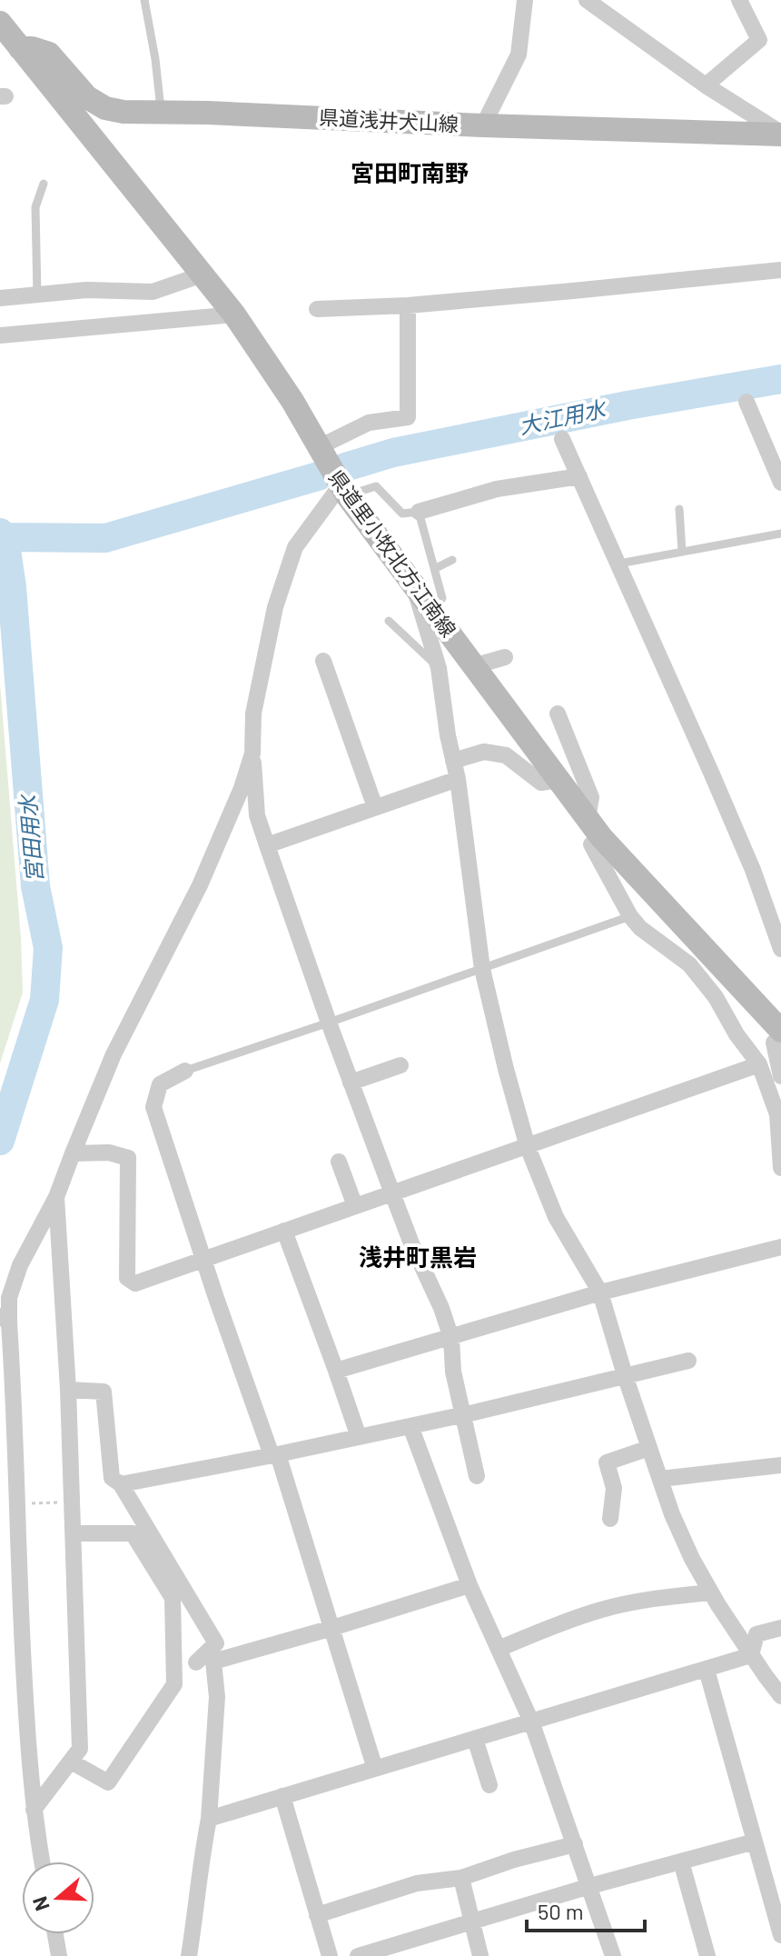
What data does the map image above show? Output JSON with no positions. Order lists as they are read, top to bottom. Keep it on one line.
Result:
{"streets":{"main road":["県道浅井犬山線","県道里小牧北方江南線"]},"crossings":[["県道浅井犬山線","県道里小牧北方江南線"]],"districts":["宮田町南野","浅井町黒岩"],"water":["大江用水","宮田用水"],"scale_bar":"50 m","north":"left"}
